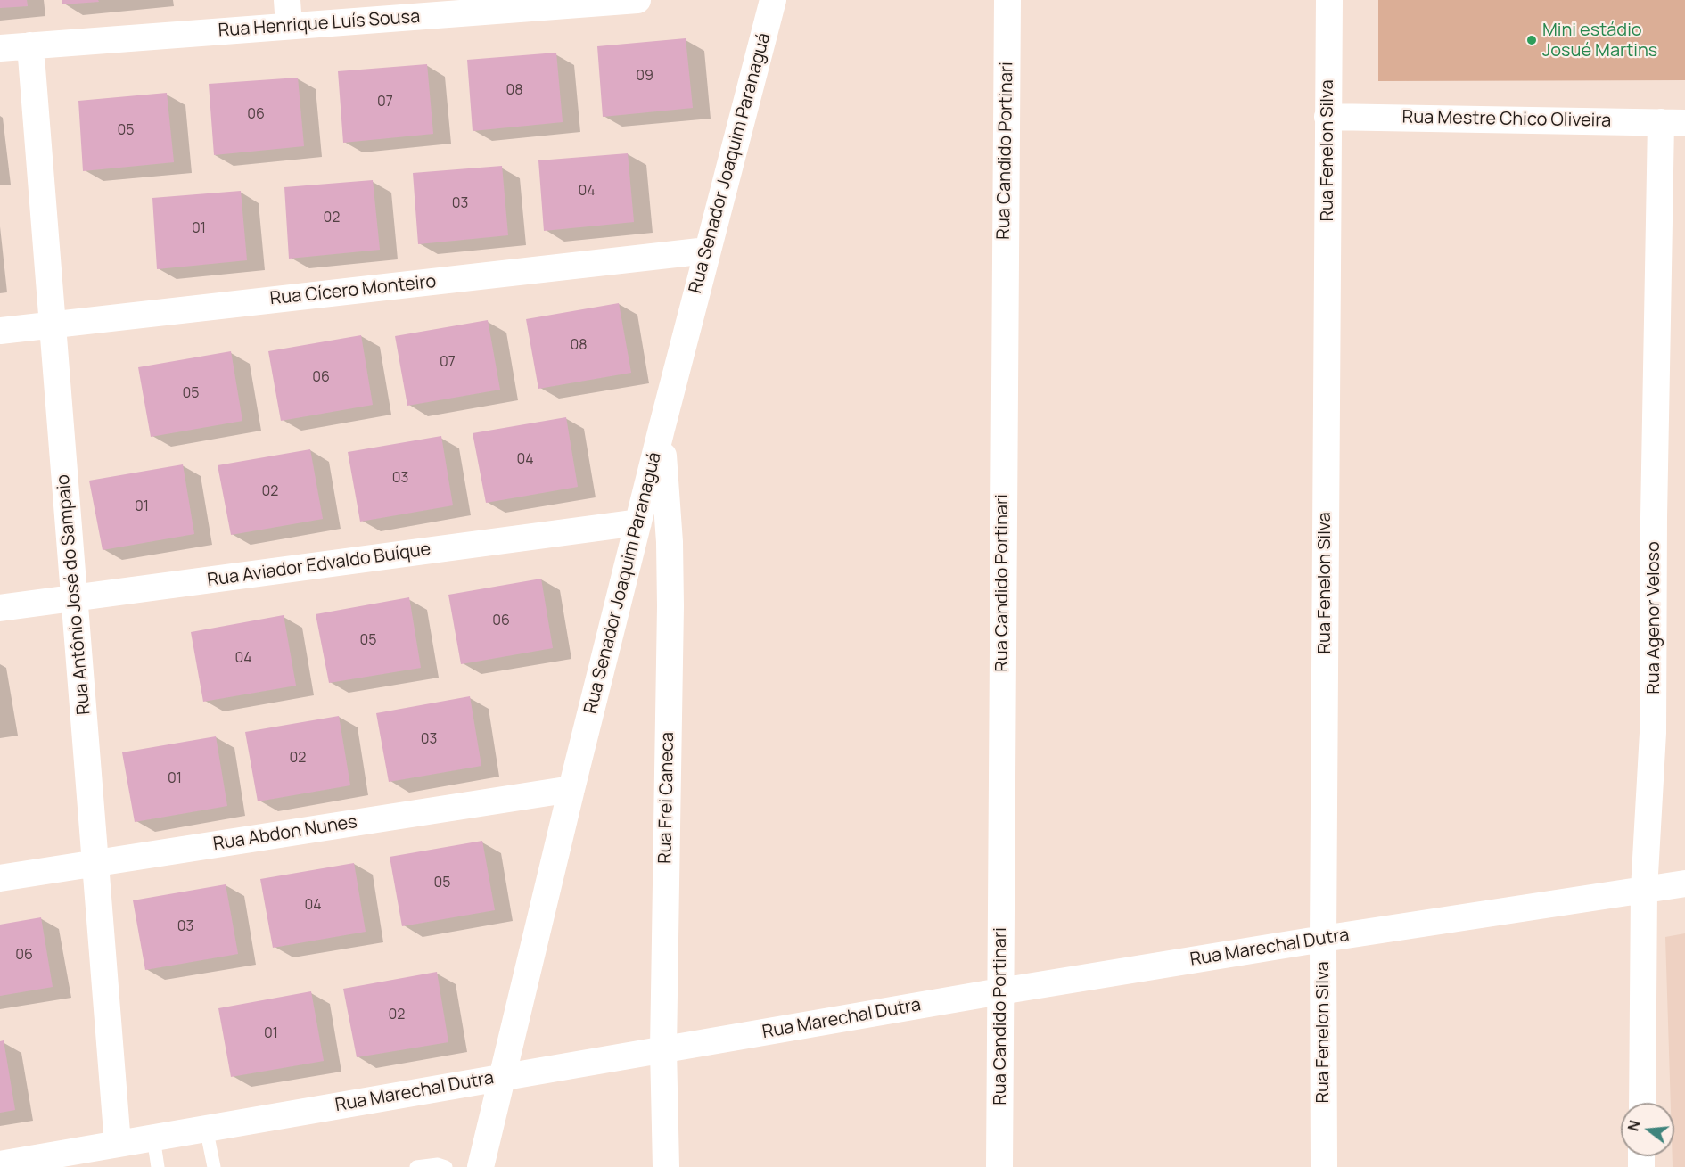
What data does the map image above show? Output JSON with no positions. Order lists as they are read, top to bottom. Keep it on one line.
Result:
{"streets":{"street":["Rua Henrique Luís Sousa","Rua Mestre Chico Oliveira","Rua Candido Portinari","Rua Fenelon Silva","Rua Senador Joaquim Paranaguá","Rua Cícero Monteiro","Rua Aviador Edvaldo Buíque","Rua Antônio José do Sampaio","Rua Agenor Veloso","Rua Frei Caneca","Rua Abdon Nunes","Rua Marechal Dutra"]},"crossings":[["Rua Henrique Luís Sousa","Rua Antônio José do Sampaio"],["Rua Mestre Chico Oliveira","Rua Fenelon Silva"],["Rua Mestre Chico Oliveira","Rua Agenor Veloso"],["Rua Candido Portinari","Rua Marechal Dutra"],["Rua Fenelon Silva","Rua Marechal Dutra"],["Rua Senador Joaquim Paranaguá","Rua Cícero Monteiro"],["Rua Senador Joaquim Paranaguá","Rua Aviador Edvaldo Buíque"],["Rua Senador Joaquim Paranaguá","Rua Frei Caneca"],["Rua Senador Joaquim Paranaguá","Rua Abdon Nunes"],["Rua Senador Joaquim Paranaguá","Rua Marechal Dutra"],["Rua Cícero Monteiro","Rua Antônio José do Sampaio"],["Rua Aviador Edvaldo Buíque","Rua Antônio José do Sampaio"],["Rua Antônio José do Sampaio","Rua Abdon Nunes"],["Rua Antônio José do Sampaio","Rua Marechal Dutra"],["Rua Agenor Veloso","Rua Marechal Dutra"],["Rua Frei Caneca","Rua Marechal Dutra"]],"places":["Mini estádio Josué Martins"],"house_numbers":["09","08","07","06","05","04","03","02","01","08","07","06","05","04","03","02","01","06","05","04","03","02","01","05","04","03","06","02","01"],"north":"left"}
